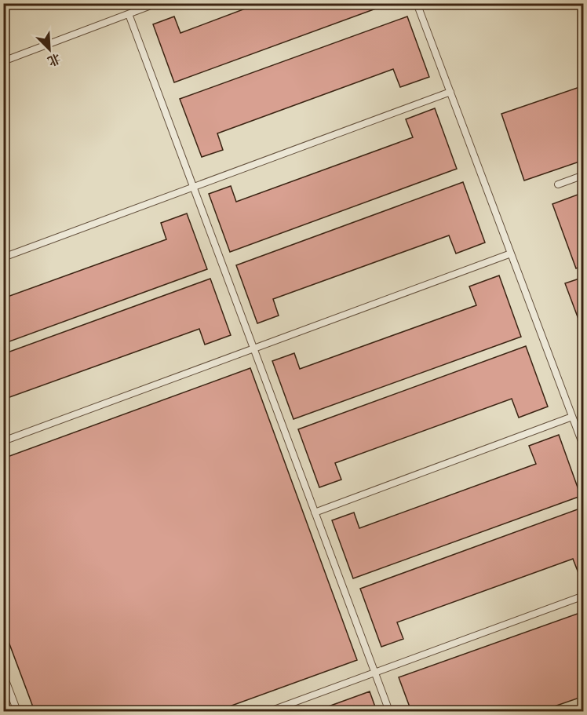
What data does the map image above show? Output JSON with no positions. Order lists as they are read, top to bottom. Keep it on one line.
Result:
{"north":"bottom right"}
